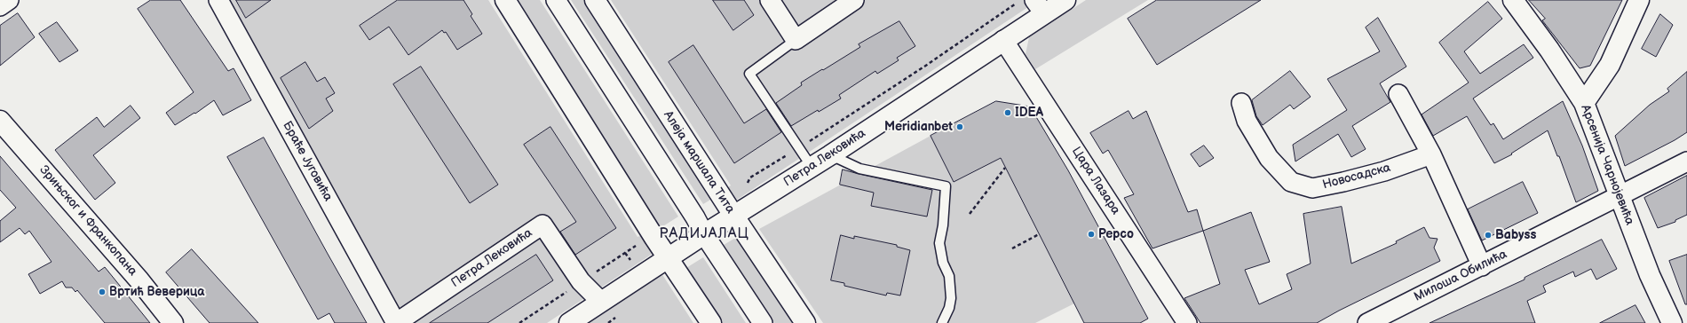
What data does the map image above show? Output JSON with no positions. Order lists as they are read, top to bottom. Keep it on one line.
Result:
{"streets":{"street":["Петра Лековића","Браће Југовића","Алеја маршала Тита","Арсенија Чарнојевића","Новосадска","Цара Лазара","Зрињског и Франкопана","Милоша Обилића"]},"crossings":[["Петра Лековића","Браће Југовића"],["Петра Лековића","Алеја маршала Тита"],["Петра Лековића","Цара Лазара"],["Арсенија Чарнојевића","Милоша Обилића"]],"districts":["РАДИЈАЛАЦ"],"places":["IDEA","Meridianbet","Pepco","Babyss","Вртић Веверица"]}
